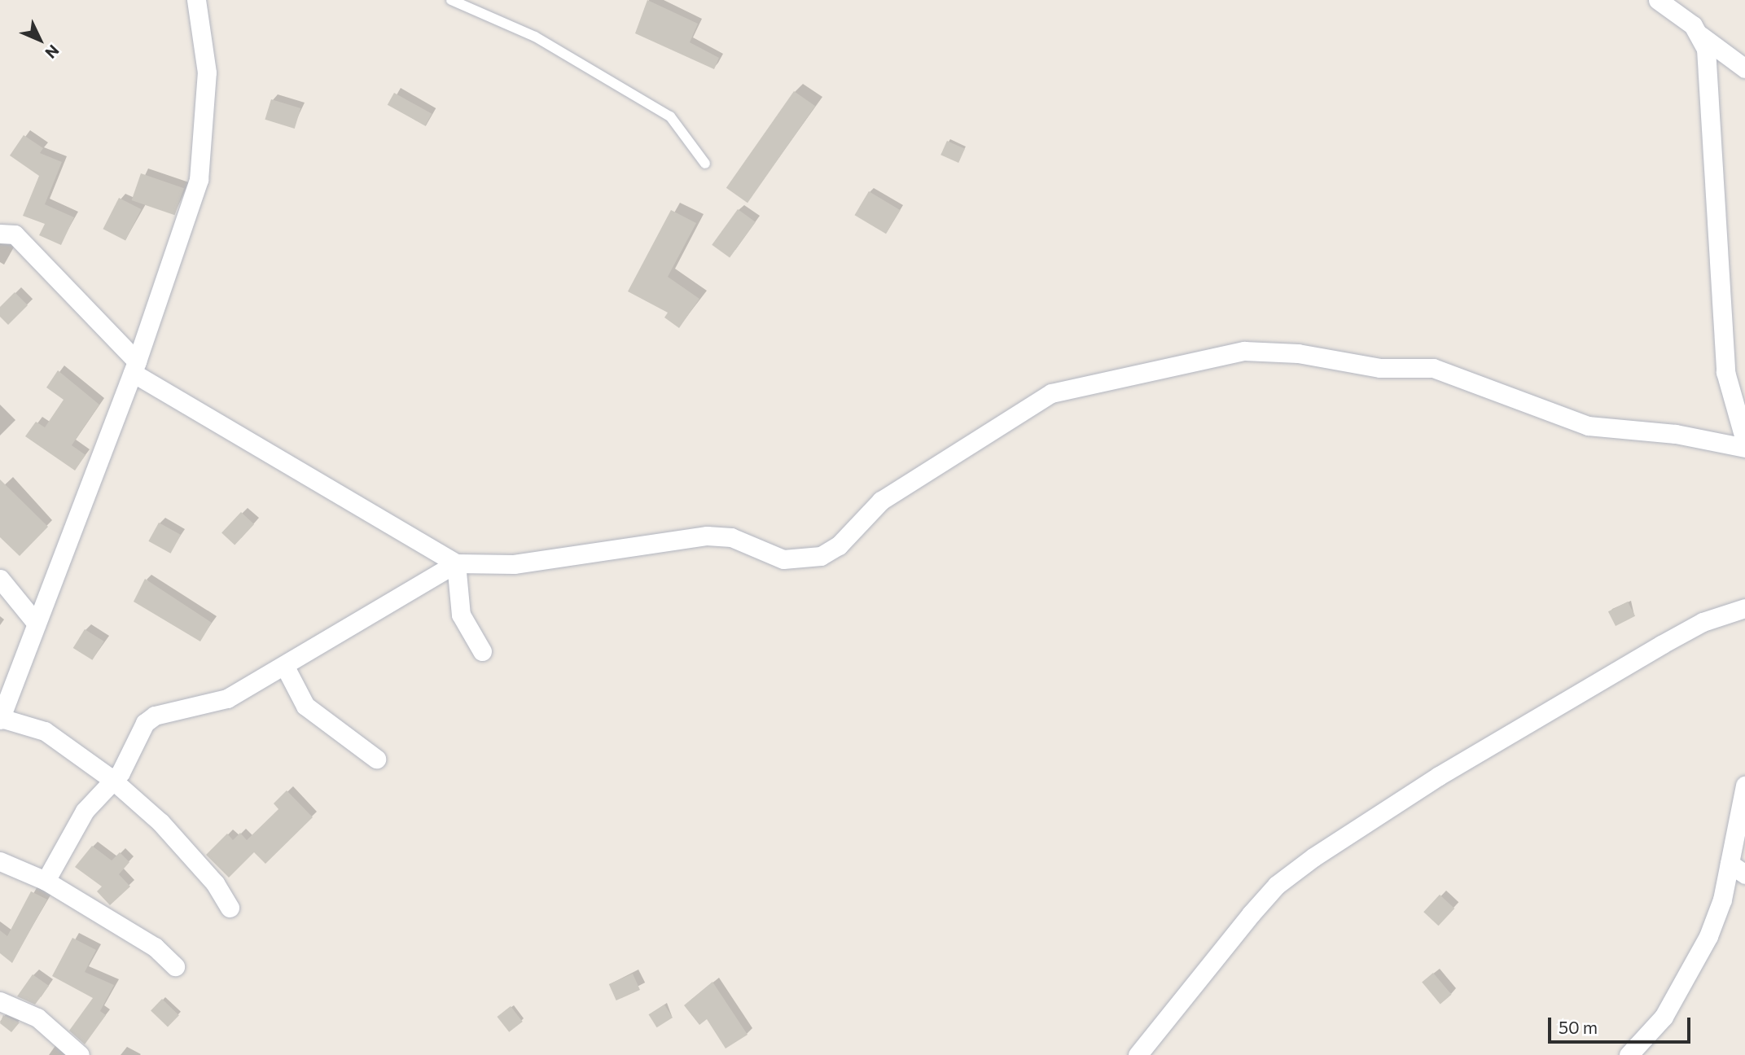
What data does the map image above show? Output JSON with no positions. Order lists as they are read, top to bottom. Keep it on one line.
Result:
{"scale_bar":"50 m","north":"bottom right"}
